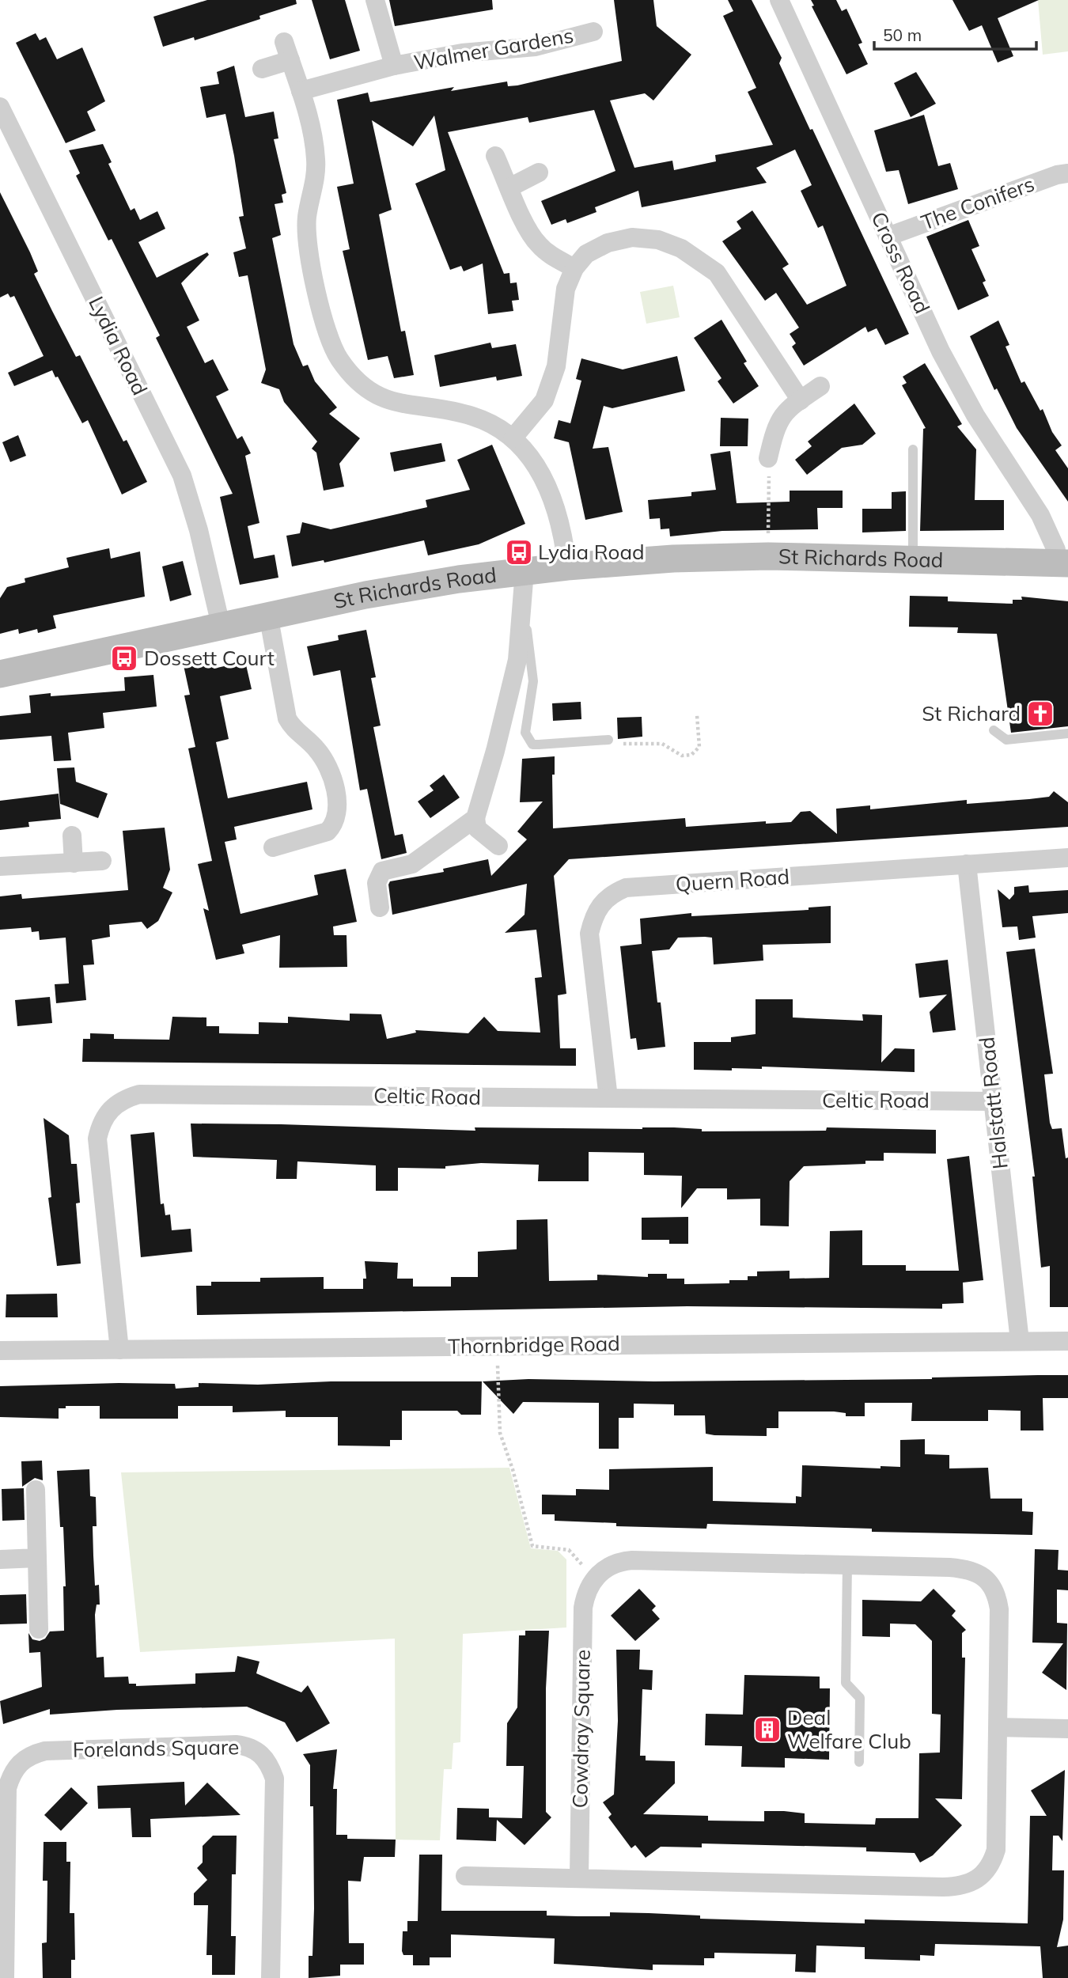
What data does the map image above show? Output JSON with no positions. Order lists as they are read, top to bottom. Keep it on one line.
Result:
{"streets":{"street":["Walmer Gardens","The Conifers","Cross Road","Lydia Road","St Richards Road","Quern Road","Celtic Road","Halstatt Road","Thornbridge Road","Cowdray Square","Forelands Square"]},"crossings":[["The Conifers","Cross Road"],["Cross Road","St Richards Road"],["Lydia Road","St Richards Road"],["Quern Road","Celtic Road"],["Quern Road","Halstatt Road"],["Celtic Road","Halstatt Road"],["Celtic Road","Thornbridge Road"],["Halstatt Road","Thornbridge Road"]],"places":{"bus stop":["Lydia Road","Dossett Court"],"church":["St Richard"],"building":["Deal Welfare Club"]},"scale_bar":"50 m"}
